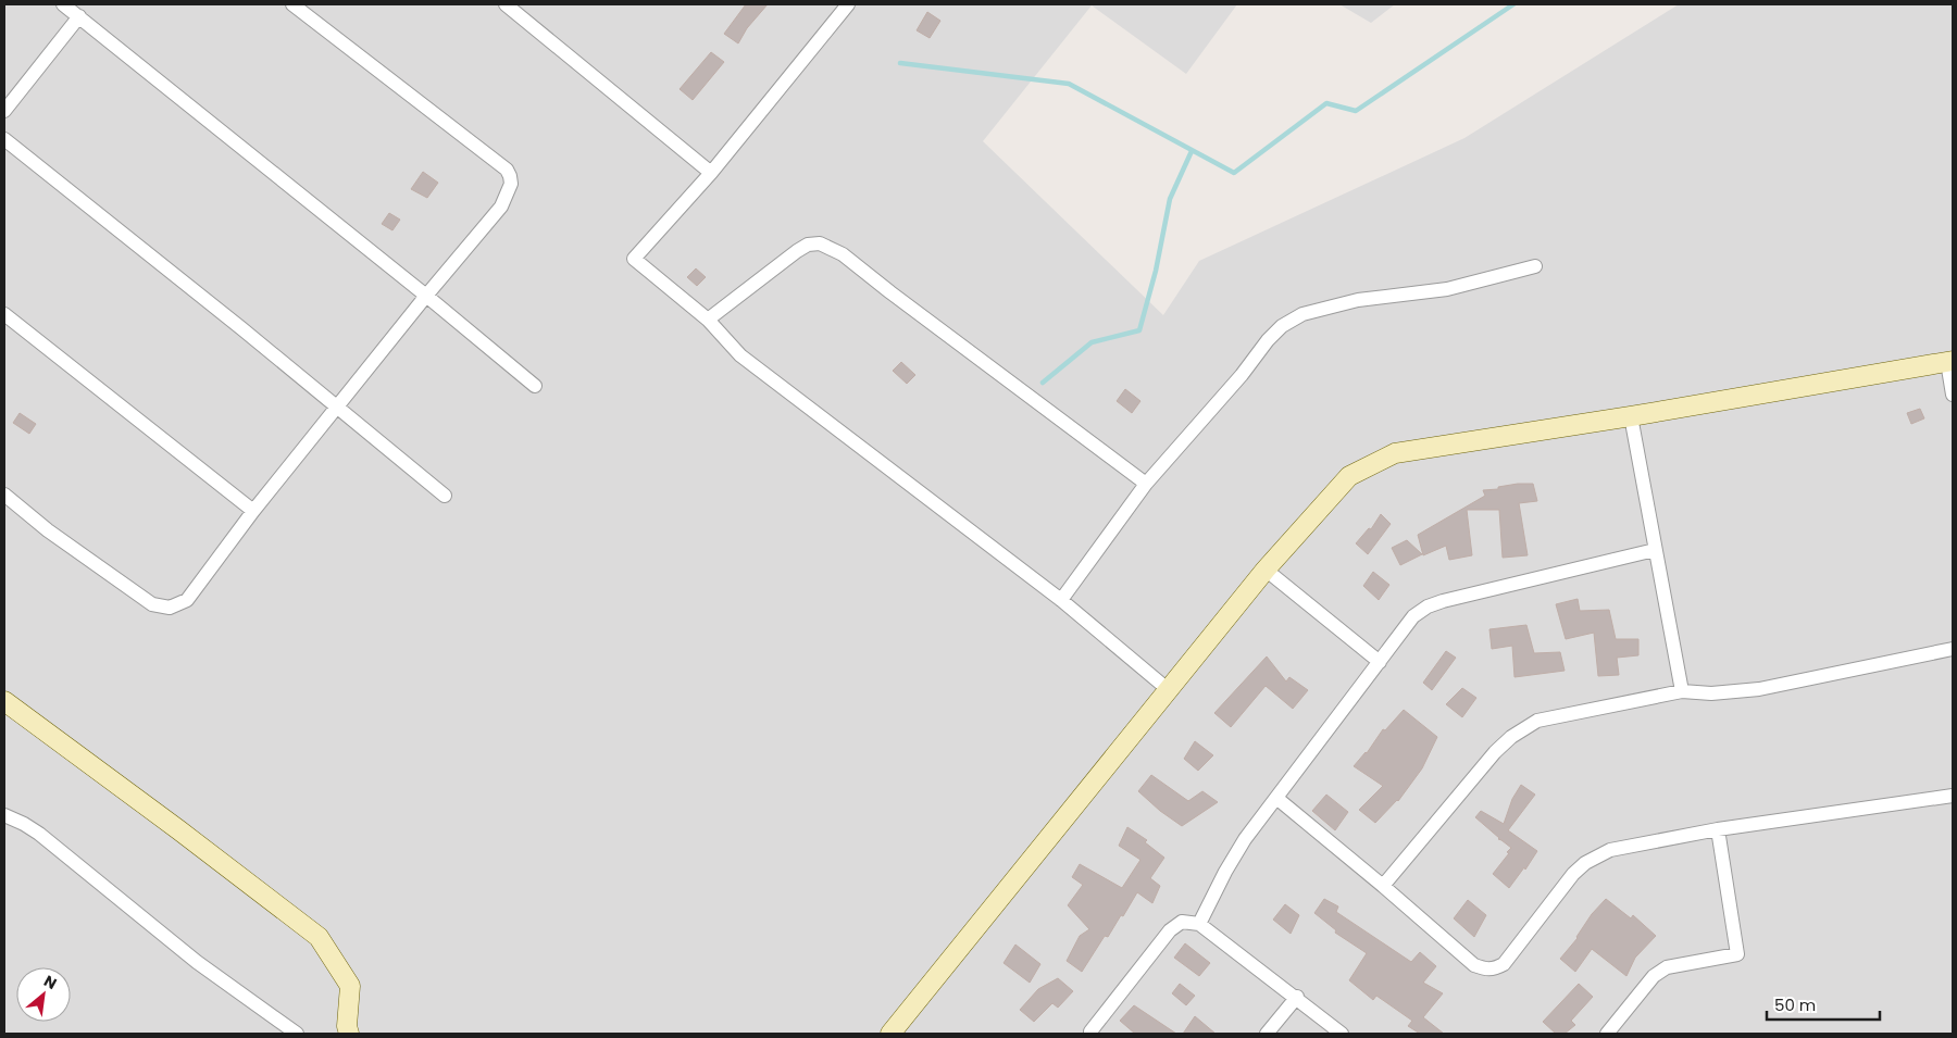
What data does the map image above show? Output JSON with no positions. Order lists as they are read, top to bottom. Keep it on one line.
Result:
{"scale_bar":"50 m","north":"top right"}
